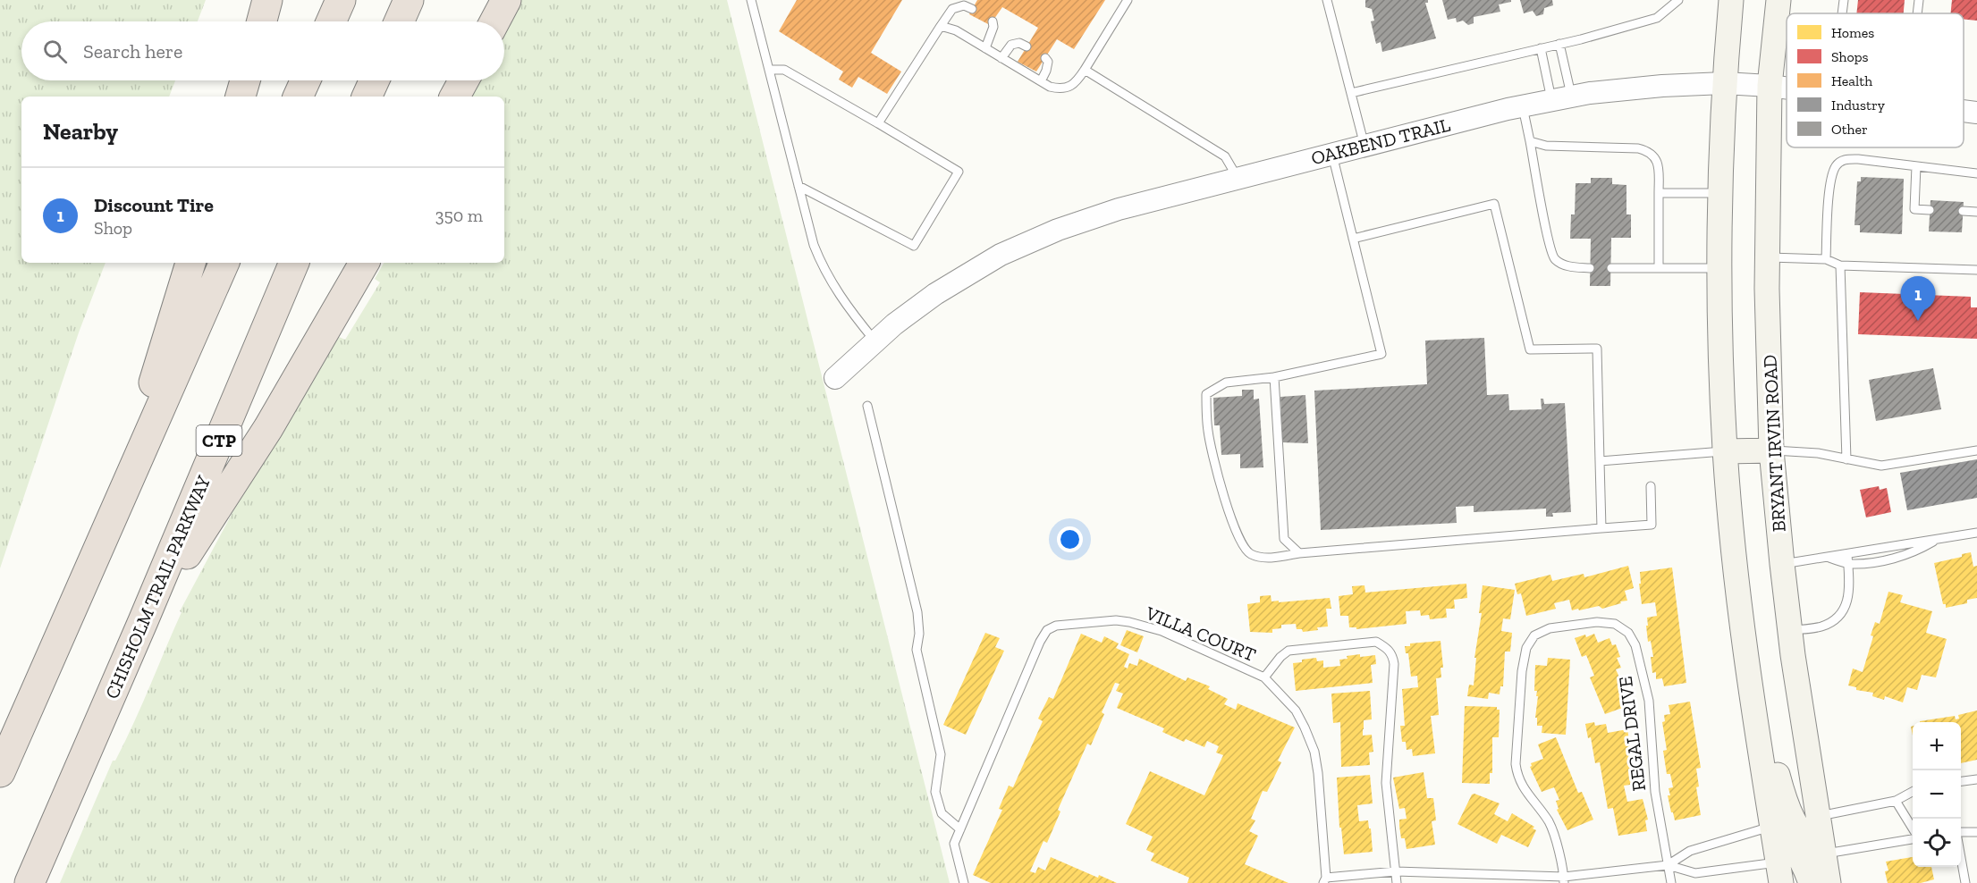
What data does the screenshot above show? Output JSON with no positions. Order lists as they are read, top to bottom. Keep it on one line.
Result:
{"streets":{"highway":["CTP","CHISHOLM TRAIL PARKWAY"],"main road":["BRYANT IRVIN ROAD"],"street":["OAKBEND TRAIL"],"lane":["VILLA COURT","REGAL DRIVE"]},"crossings":[["OAKBEND TRAIL","BRYANT IRVIN ROAD"]],"legend":["Homes","Shops","Health","Industry","Other"],"page":{"search":"Search here","heading":"Nearby","list":[{"mark":"1","name":"Discount Tire","note":"Shop","value":"350 m"}],"pins":"1","map_buttons":["+","−"]}}
